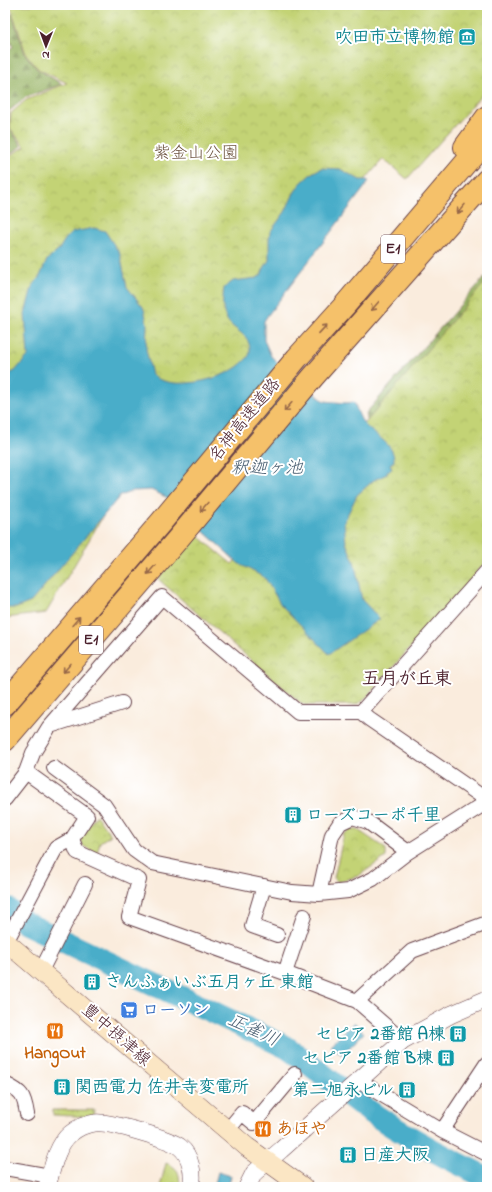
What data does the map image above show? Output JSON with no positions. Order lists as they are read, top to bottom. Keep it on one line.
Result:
{"streets":{"highway":["E1","名神高速道路"],"main road":["豊中摂津線"]},"districts":["五月が丘東"],"water":["釈迦ヶ池","正雀川"],"parks":["紫金山公園"],"places":{"museum":["吹田市立博物館"],"building":["ローズコーポ千里","さんふぁいぶ五月ヶ丘 東館","セピア 2番館 A棟","セピア 2番館 B棟","関西電力 佐井寺変電所","第二旭永ビル","日産大阪"],"supermarket":["ローソン"],"restaurant":["HangOut","あほや"]},"north":"bottom"}
